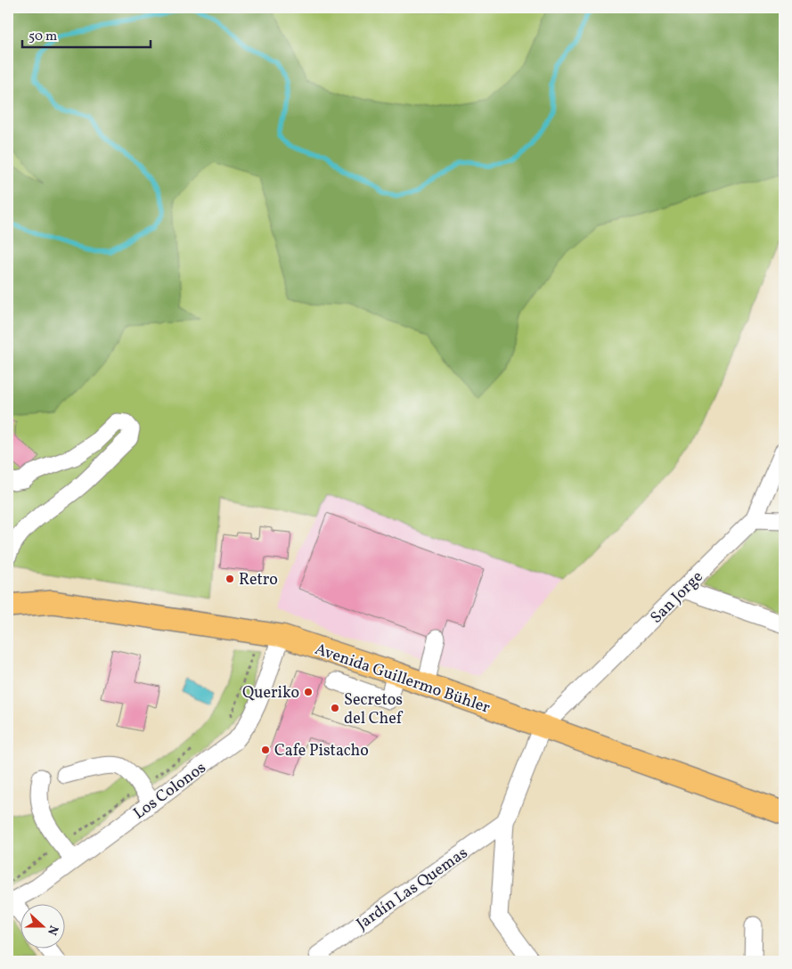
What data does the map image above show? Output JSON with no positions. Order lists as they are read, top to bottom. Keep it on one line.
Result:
{"streets":{"main road":["Avenida Guillermo Bühler"],"street":["San Jorge","Los Colonos","Jardín Las Quemas"]},"crossings":[["San Jorge","Avenida Guillermo Bühler"],["Avenida Guillermo Bühler","Los Colonos"]],"places":["Retro","Queriko","Secretos del Chef","Cafe Pistacho"],"scale_bar":"50 m","north":"right"}
